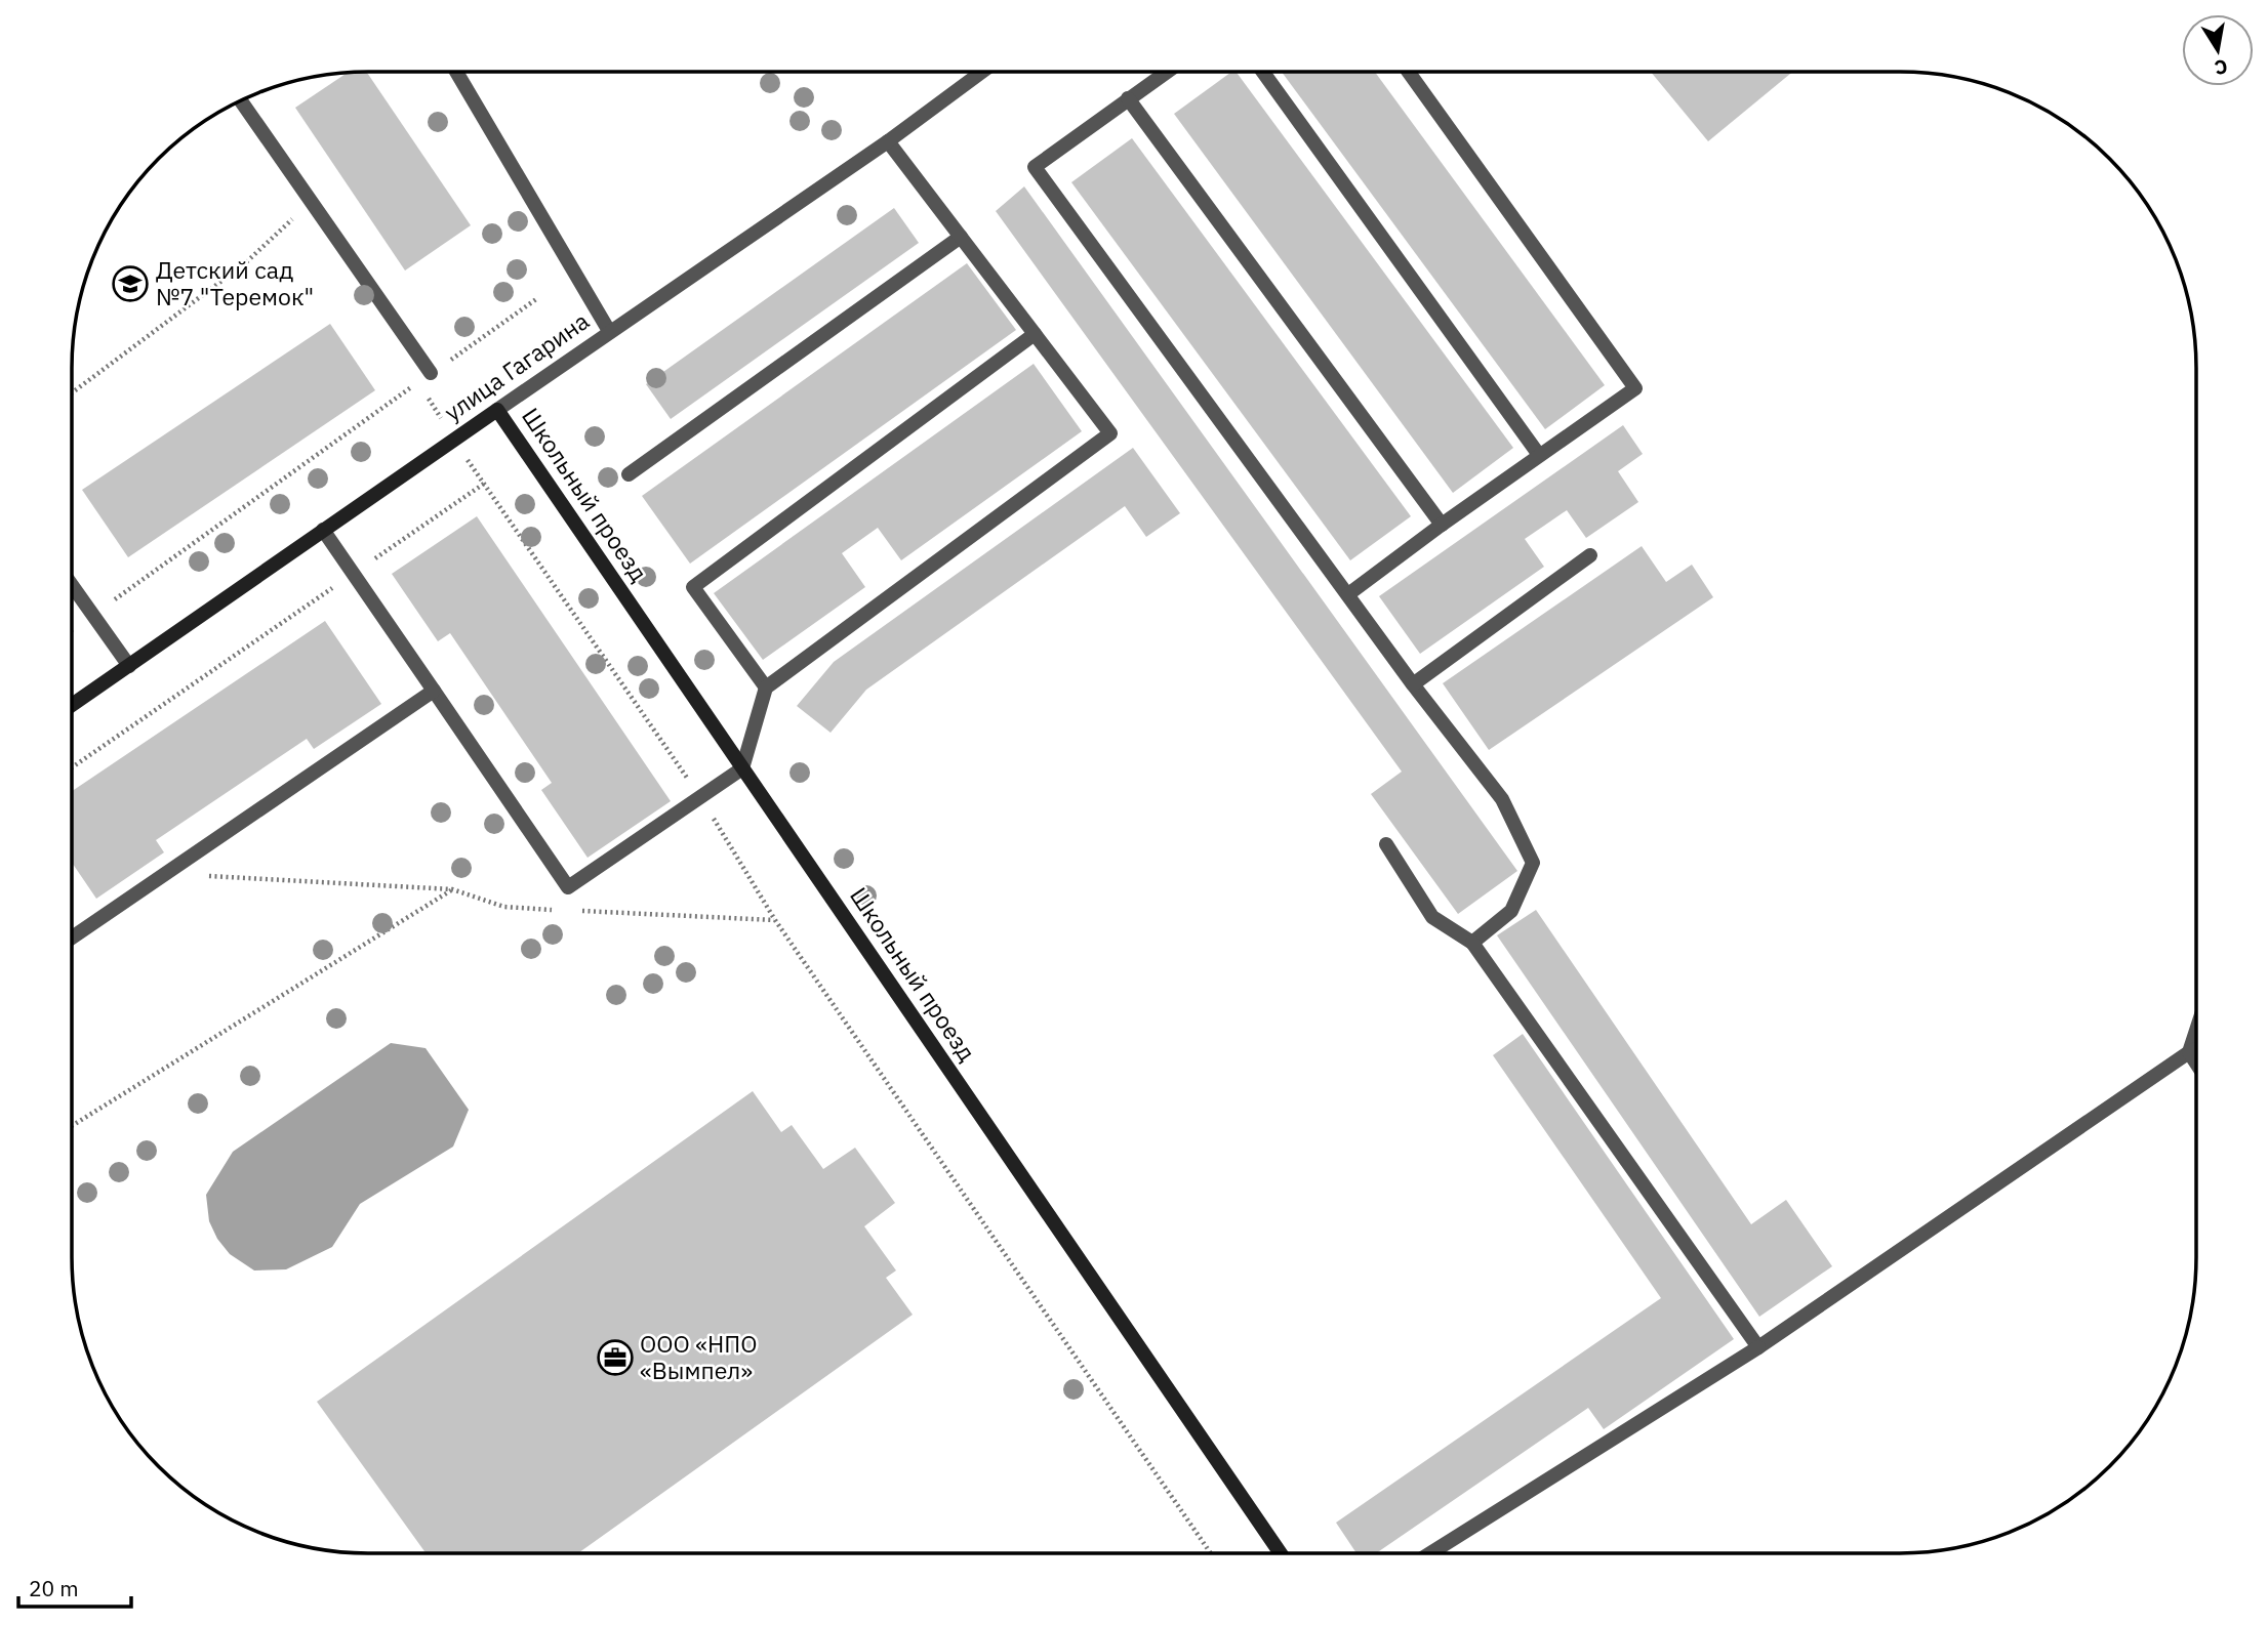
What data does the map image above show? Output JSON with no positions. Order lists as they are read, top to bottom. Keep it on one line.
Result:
{"streets":{"street":["улица Гагарина","Школьный проезд"]},"crossings":[["улица Гагарина","Школьный проезд"]],"places":{"school or university":["Детский сад №7 \"Теремок\""],"office":["ООО «НПО «Вымпел»"]},"scale_bar":"20 m","north":"bottom"}
